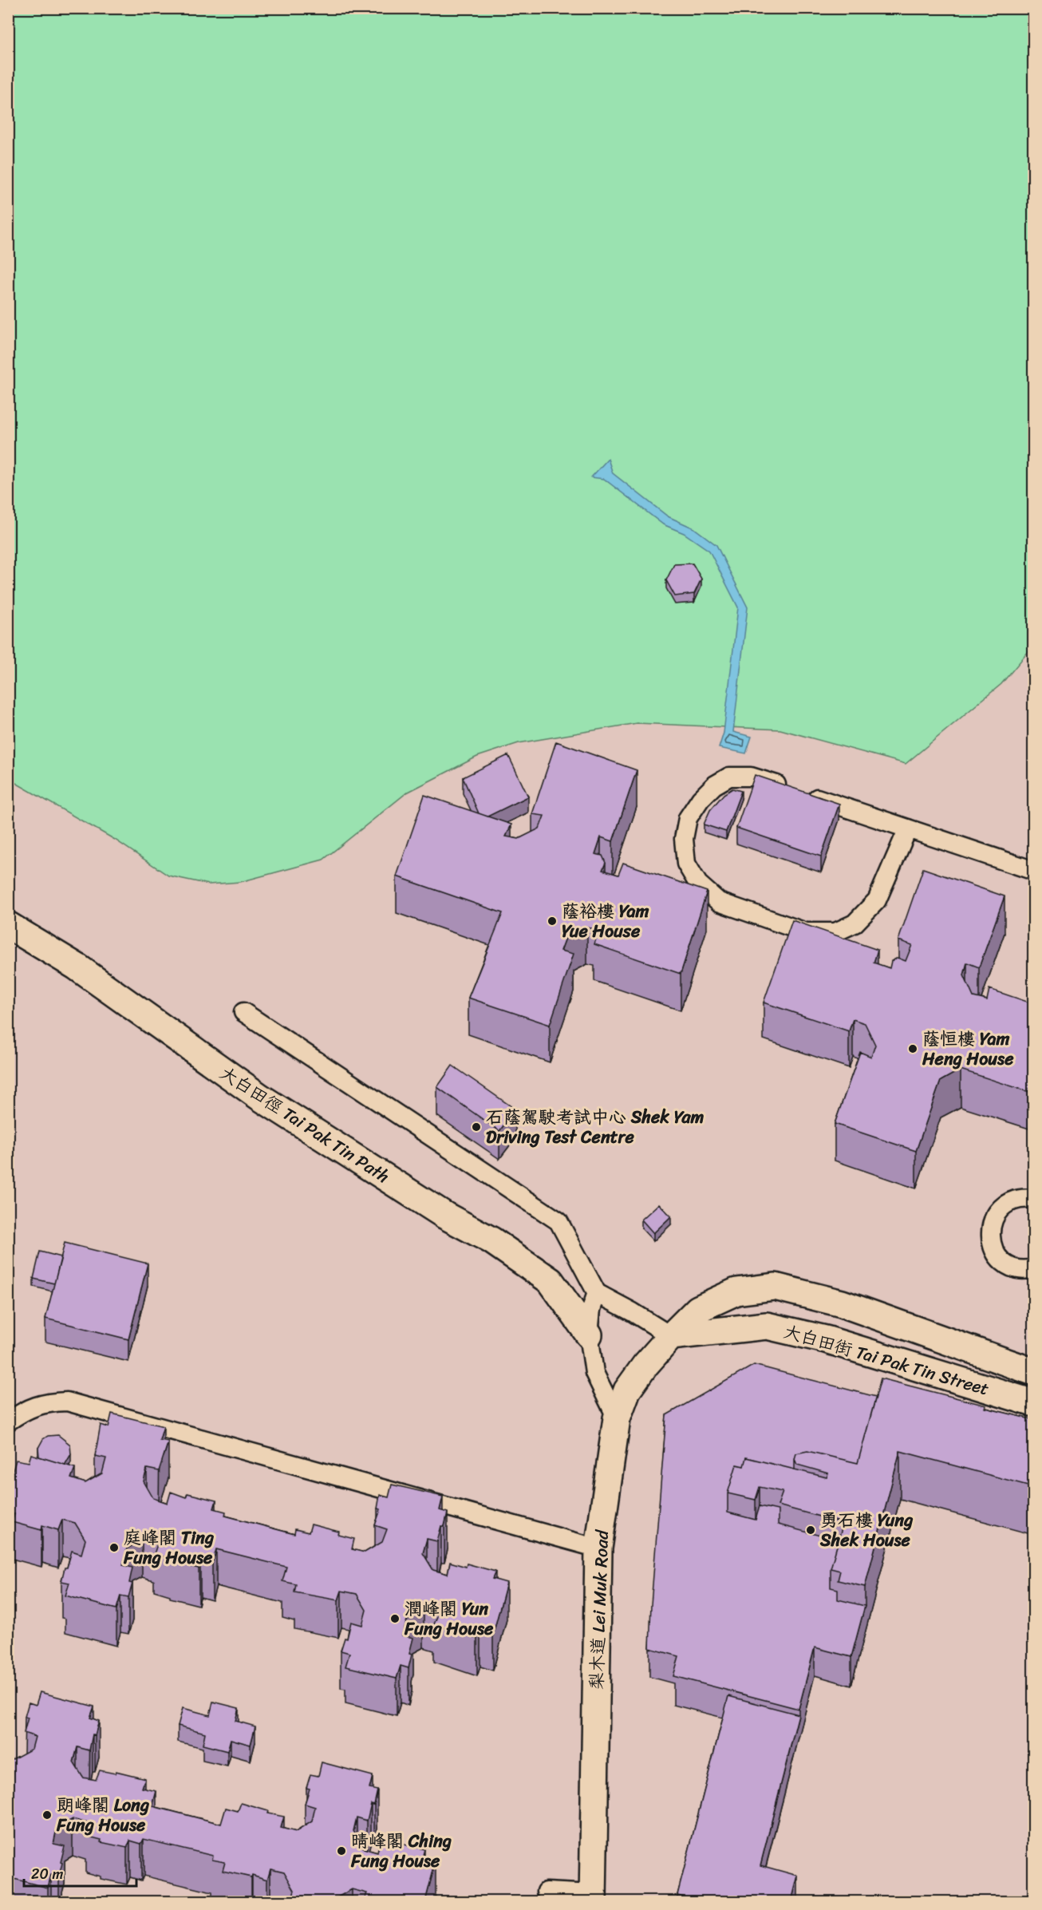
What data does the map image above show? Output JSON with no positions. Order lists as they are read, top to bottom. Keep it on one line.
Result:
{"streets":{"street":["大白田徑 Tai Pak Tin Path","大白田街 Tai Pak Tin Street","梨木道 Lei Muk Road"]},"crossings":[["大白田徑 Tai Pak Tin Path","梨木道 Lei Muk Road"],["大白田街 Tai Pak Tin Street","梨木道 Lei Muk Road"]],"places":["蔭裕樓 Yam Yue House","蔭恒樓 Yam Heng House","石蔭駕駛考試中心 Shek Yam Driving Test Centre","勇石樓 Yung Shek House","庭峰閣 Ting Fung House","潤峰閣 Yun Fung House","朗峰閣 Long Fung House","晴峰閣 Ching Fung House"],"scale_bar":"20 m"}
